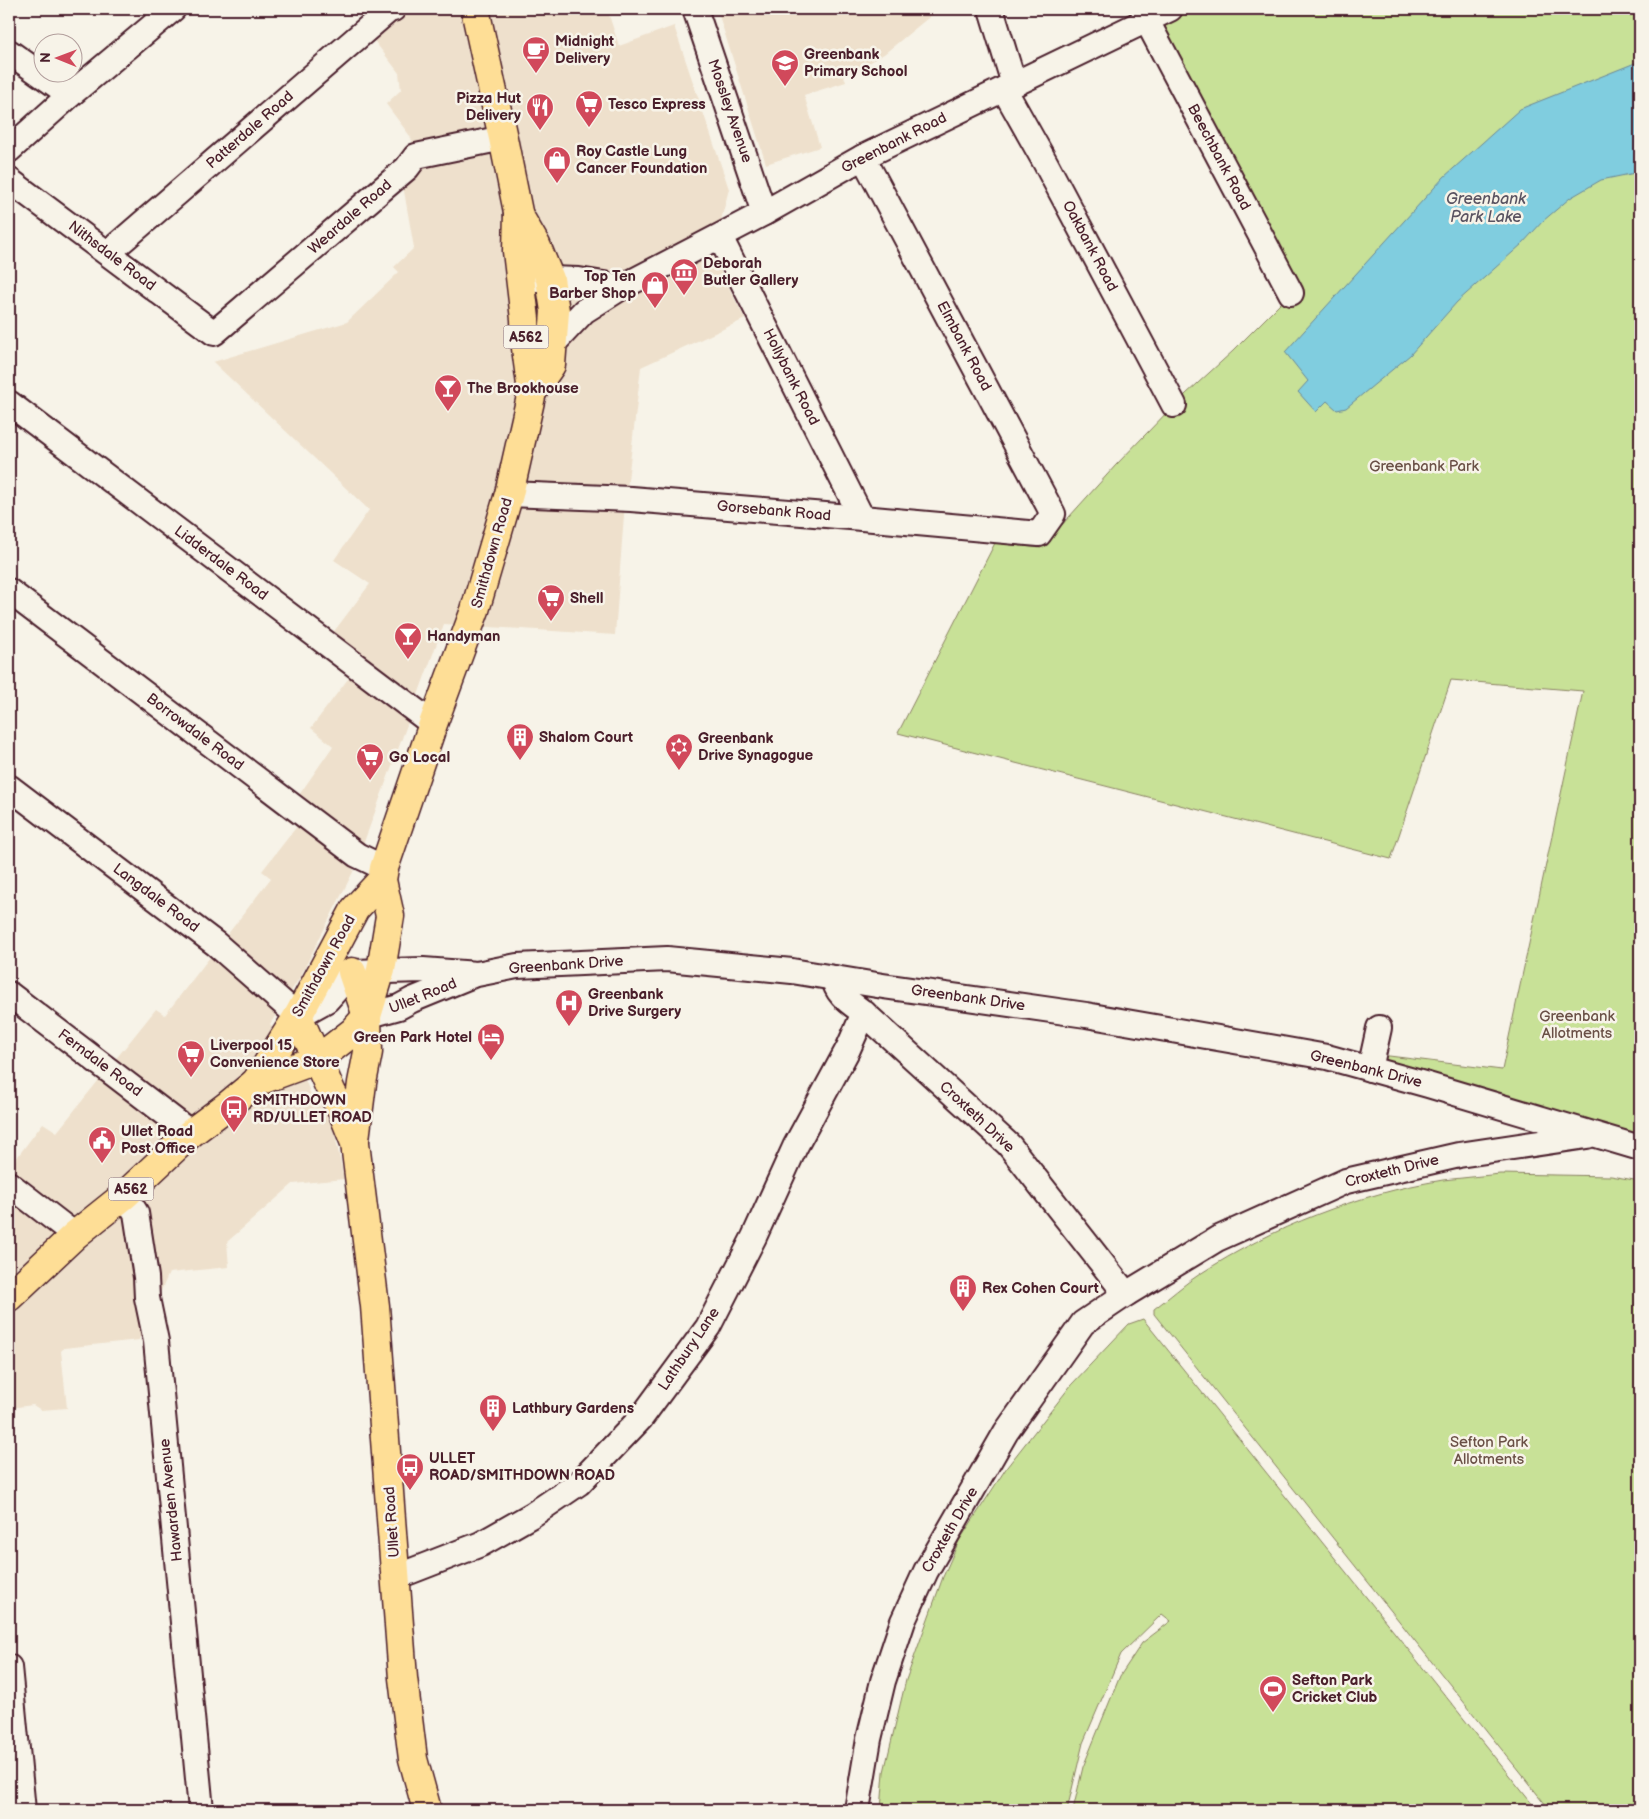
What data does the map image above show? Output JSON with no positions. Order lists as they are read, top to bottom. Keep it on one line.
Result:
{"streets":{"main road":["A562","Smithdown Road","Ullet Road"],"street":["Mossley Avenue","Patterdale Road","Greenbank Road","Beechbank Road","Weardale Road","Oakbank Road","Nithsdale Road","Elmbank Road","Hollybank Road","Gorsebank Road","Lidderdale Road","Borrowdale Road","Langdale Road","Greenbank Drive","Ferndale Road","Croxteth Drive","Lathbury Lane","Hawarden Avenue"]},"crossings":[["Mossley Avenue","Greenbank Road"],["Patterdale Road","Nithsdale Road"],["Greenbank Road","Beechbank Road"],["Greenbank Road","Oakbank Road"],["Greenbank Road","Elmbank Road"],["Greenbank Road","Hollybank Road"],["Greenbank Road","Smithdown Road"],["Weardale Road","Nithsdale Road"],["Weardale Road","Smithdown Road"],["Elmbank Road","Gorsebank Road"],["Hollybank Road","Gorsebank Road"],["Gorsebank Road","Smithdown Road"],["Smithdown Road","Lidderdale Road"],["Smithdown Road","Borrowdale Road"],["Smithdown Road","Langdale Road"],["Smithdown Road","Greenbank Drive"],["Smithdown Road","Ullet Road"],["Smithdown Road","Ferndale Road"],["Smithdown Road","Hawarden Avenue"],["Langdale Road","Ullet Road"],["Greenbank Drive","Ullet Road"],["Greenbank Drive","Croxteth Drive"],["Ullet Road","Lathbury Lane"],["Croxteth Drive","Lathbury Lane"]],"water":["Greenbank Park Lake"],"parks":["Greenbank Park","Greenbank Allotments","Sefton Park Allotments"],"places":{"cafe":["Midnight Delivery"],"school or university":["Greenbank Primary School"],"supermarket":["Tesco Express","Shell","Go Local","Liverpool 15 Convenience Store"],"restaurant":["Pizza Hut Delivery"],"shop":["Roy Castle Lung Cancer Foundation","Top Ten Barber Shop"],"museum":["Deborah Butler Gallery"],"bar":["The Brookhouse","Handyman"],"building":["Shalom Court","Rex Cohen Court","Lathbury Gardens"],"synagogue":["Greenbank Drive Synagogue"],"hospital":["Greenbank Drive Surgery"],"hotel":["Green Park Hotel"],"bus stop":["SMITHDOWN RD/ULLET ROAD","ULLET ROAD/SMITHDOWN ROAD"],"public building":["Ullet Road Post Office"],"sports":["Sefton Park Cricket Club"]},"north":"left"}
